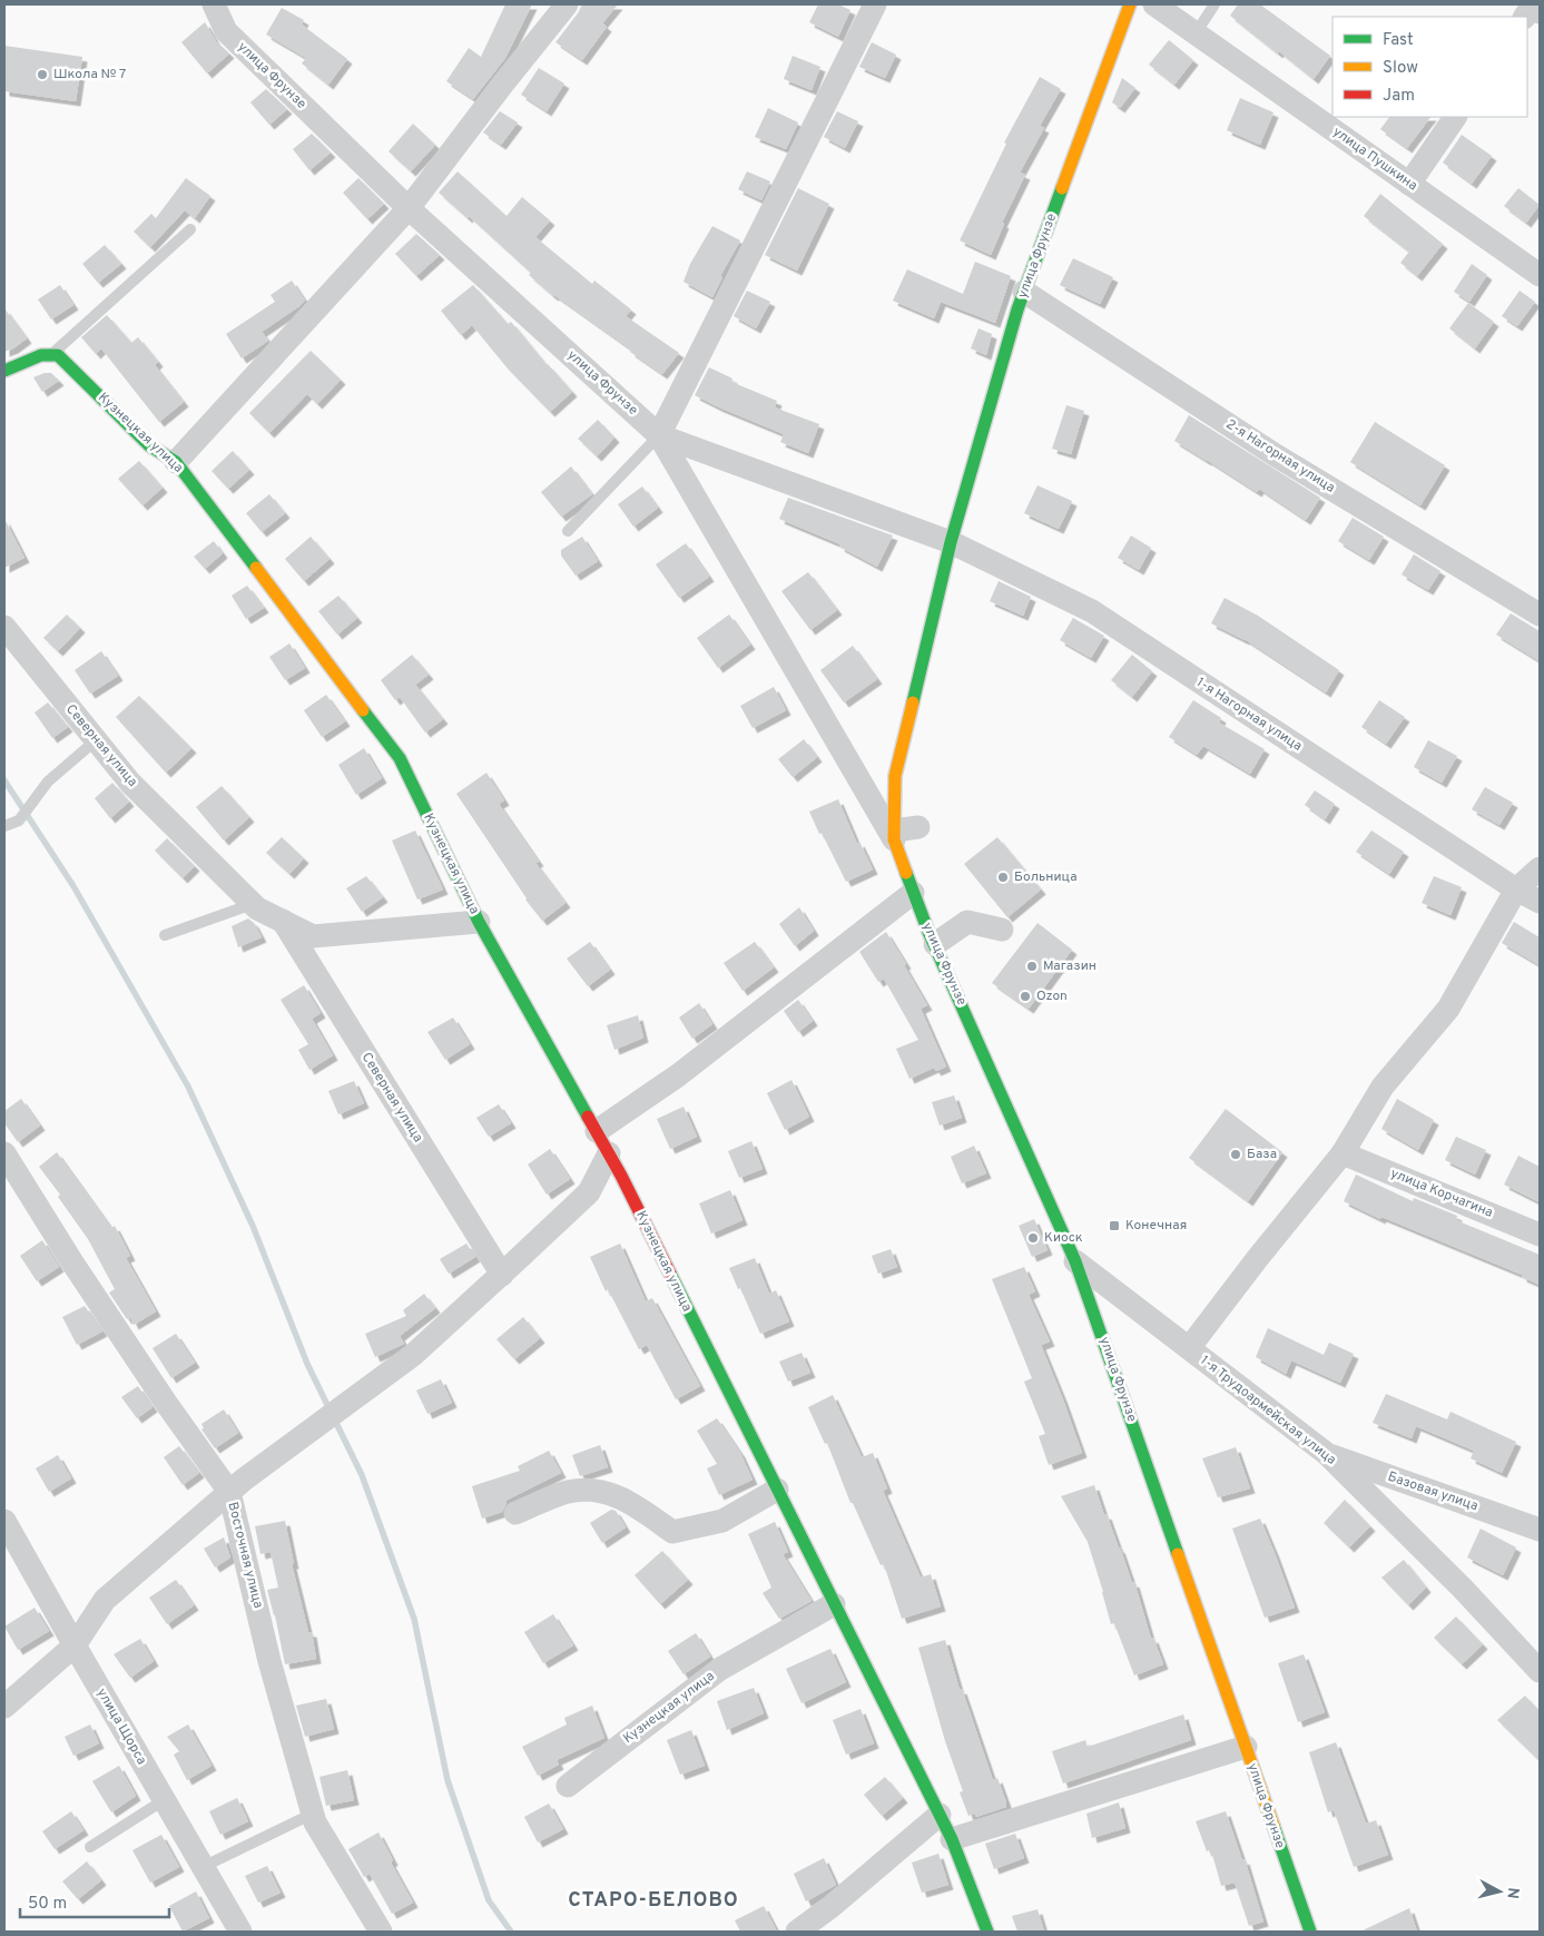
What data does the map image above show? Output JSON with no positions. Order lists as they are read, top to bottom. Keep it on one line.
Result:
{"streets":{"street":["улица Фрунзе","улица Пушкина","Кузнецкая улица","2-я Нагорная улица","1-я Нагорная улица","Северная улица","улица Корчагина","1-я Трудоармейская улица","Базовая улица","Восточная улица","улица Щорса"]},"crossings":[["улица Фрунзе","2-я Нагорная улица"],["улица Фрунзе","1-я Нагорная улица"],["улица Фрунзе","1-я Трудоармейская улица"],["Кузнецкая улица","Северная улица"],["1-я Трудоармейская улица","Базовая улица"]],"districts":["СТАРО-БЕЛОВО"],"places":{"other":["Школа № 7","Больница","Магазин","Ozon","База","Киоск"],"transit":["Конечная"]},"legend":["Fast","Slow","Jam"],"scale_bar":"50 m","north":"right"}
